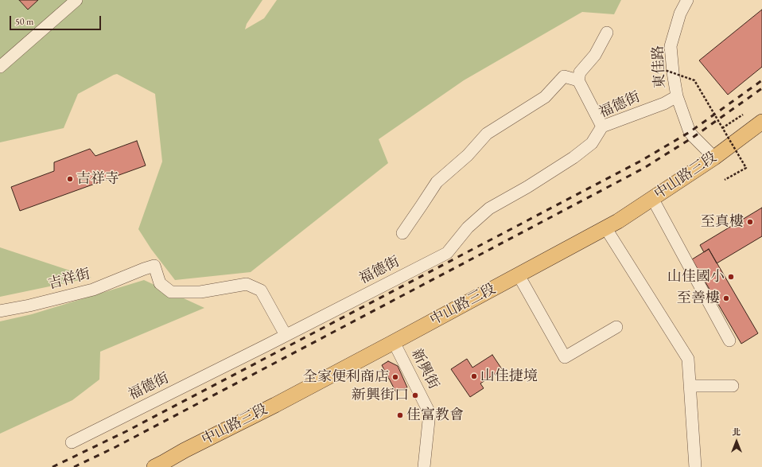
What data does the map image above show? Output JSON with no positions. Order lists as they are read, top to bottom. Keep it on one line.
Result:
{"streets":{"main road":["中山路三段"],"street":["東佳路","福德街","吉祥街","新興街"]},"crossings":[["東佳路","福德街"],["東佳路","中山路三段"],["福德街","吉祥街"],["中山路三段","新興街"]],"places":["吉祥寺","至真樓","山佳國小","至善樓","山佳捷境","全家便利商店","新興街口","佳富教會"],"scale_bar":"50 m","north":"top"}
